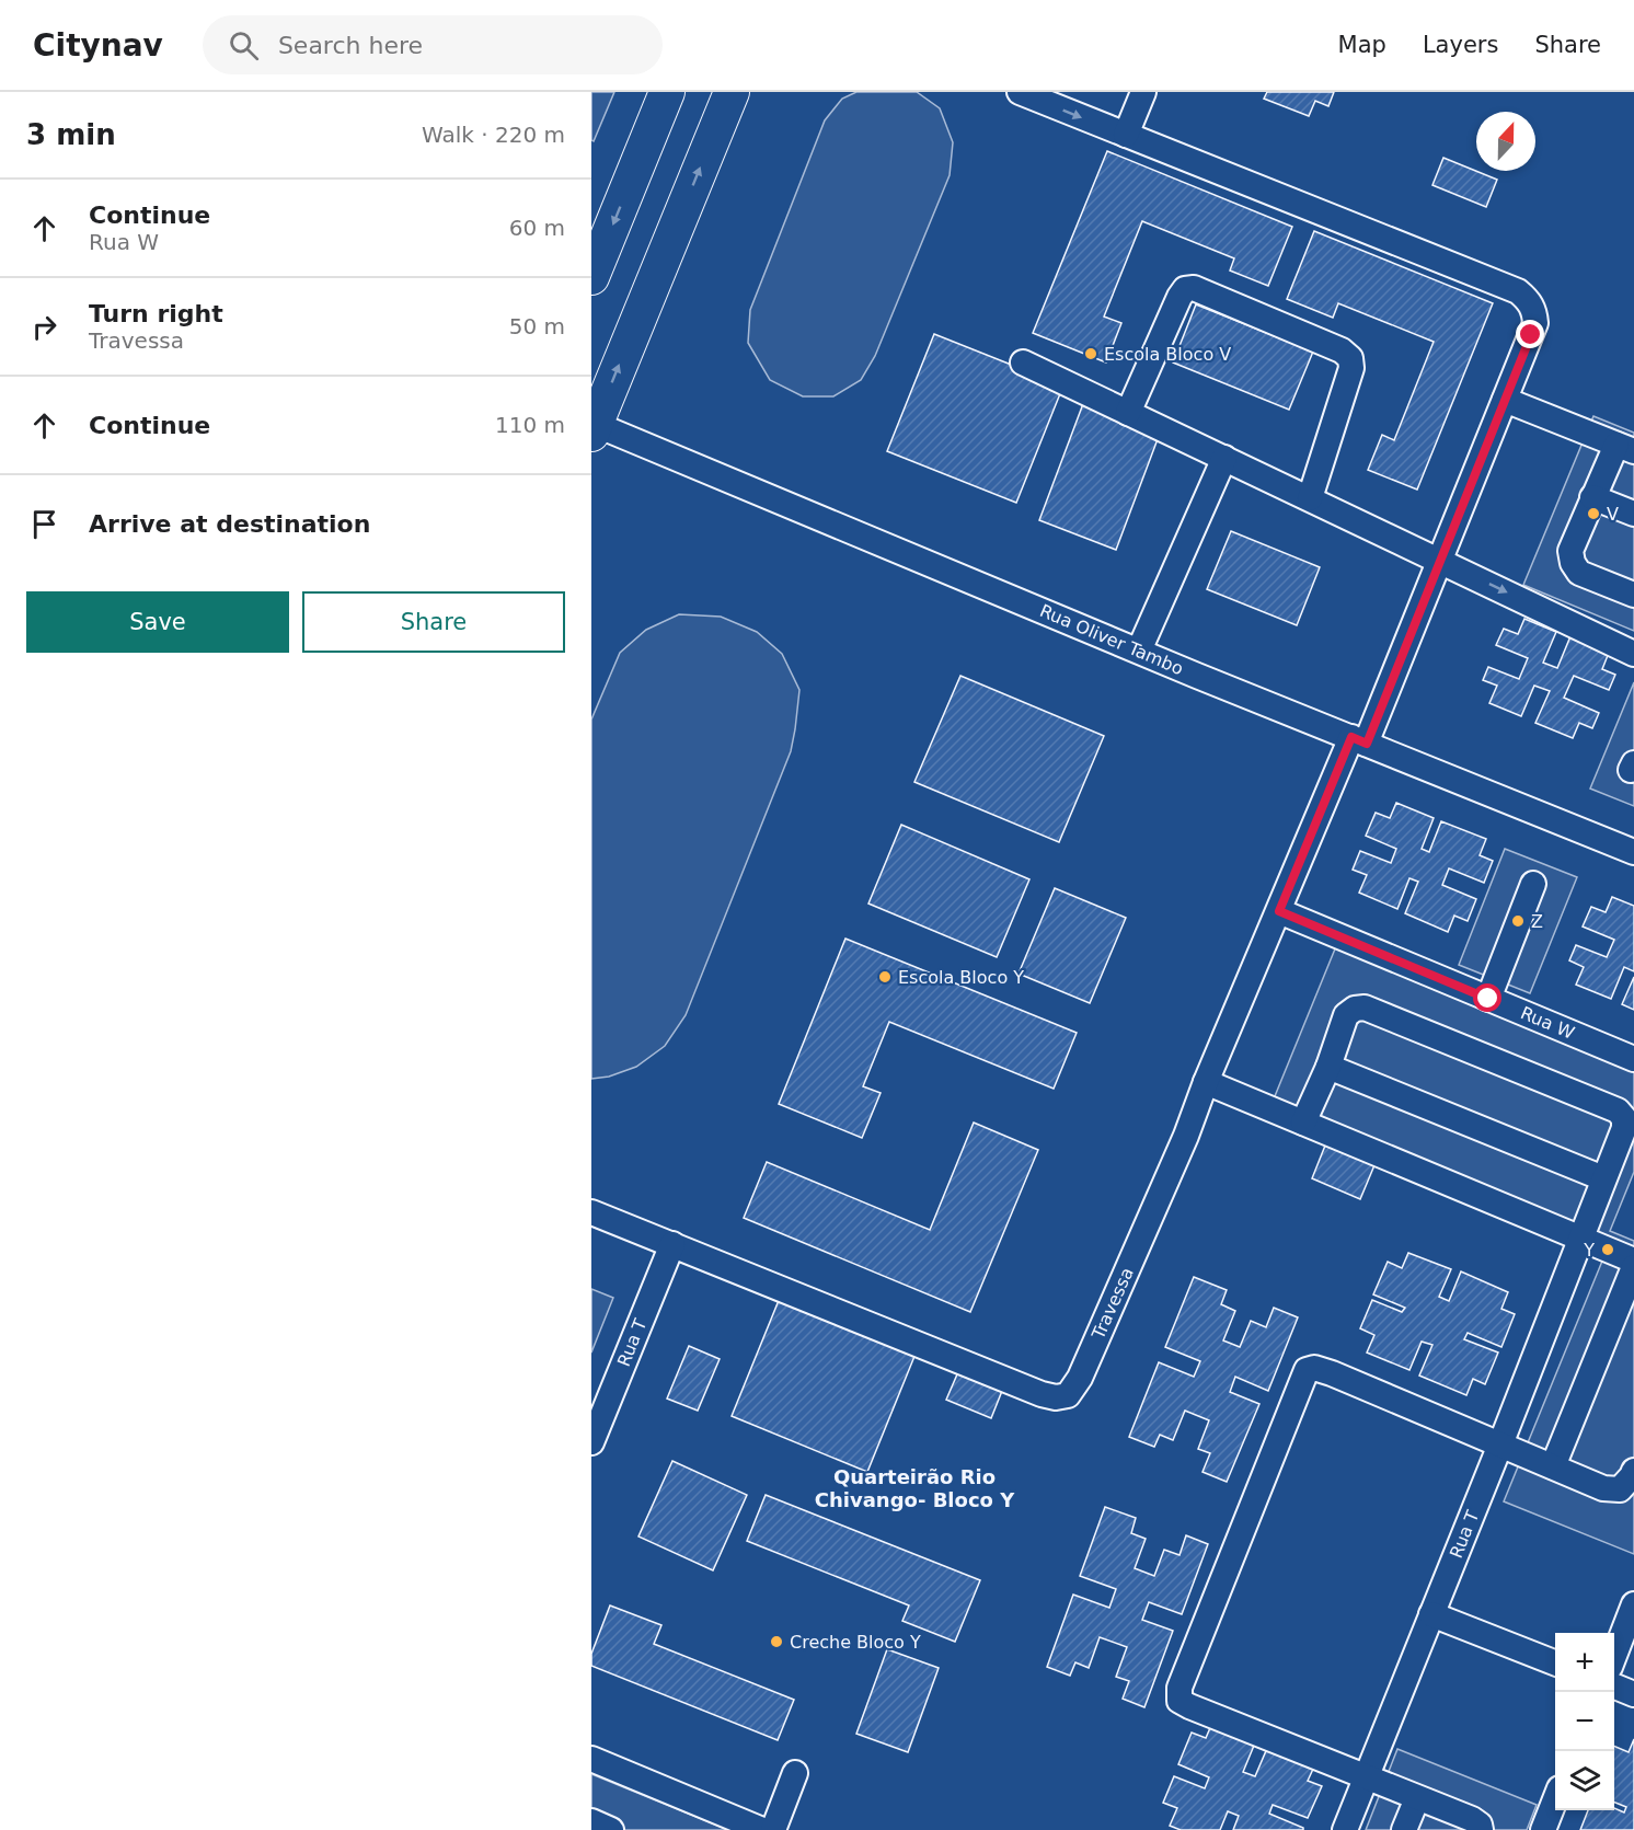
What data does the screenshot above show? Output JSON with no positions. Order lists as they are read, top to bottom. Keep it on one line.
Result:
{"streets":{"street":["Rua Oliver Tambo","Rua W","Travessa","Rua T"]},"crossings":[["Rua Oliver Tambo","Travessa"],["Rua W","Travessa"],["Travessa","Rua T"]],"districts":["Quarteirão Rio Chivango- Bloco Y"],"places":["Escola Bloco V","V","Z","Escola Bloco Y","Y","Creche Bloco Y"],"north":"top","page":{"header":"Citynav","search":"Search here","nav":["Map","Layers","Share"],"heading":["3 min","Walk · 220 m"],"list":[["Continue","Rua W","60 m"],["Turn right","Travessa","50 m"],["Continue","110 m"],"Arrive at destination"],"buttons":["Save","Share"],"map_buttons":["+","−"]}}
